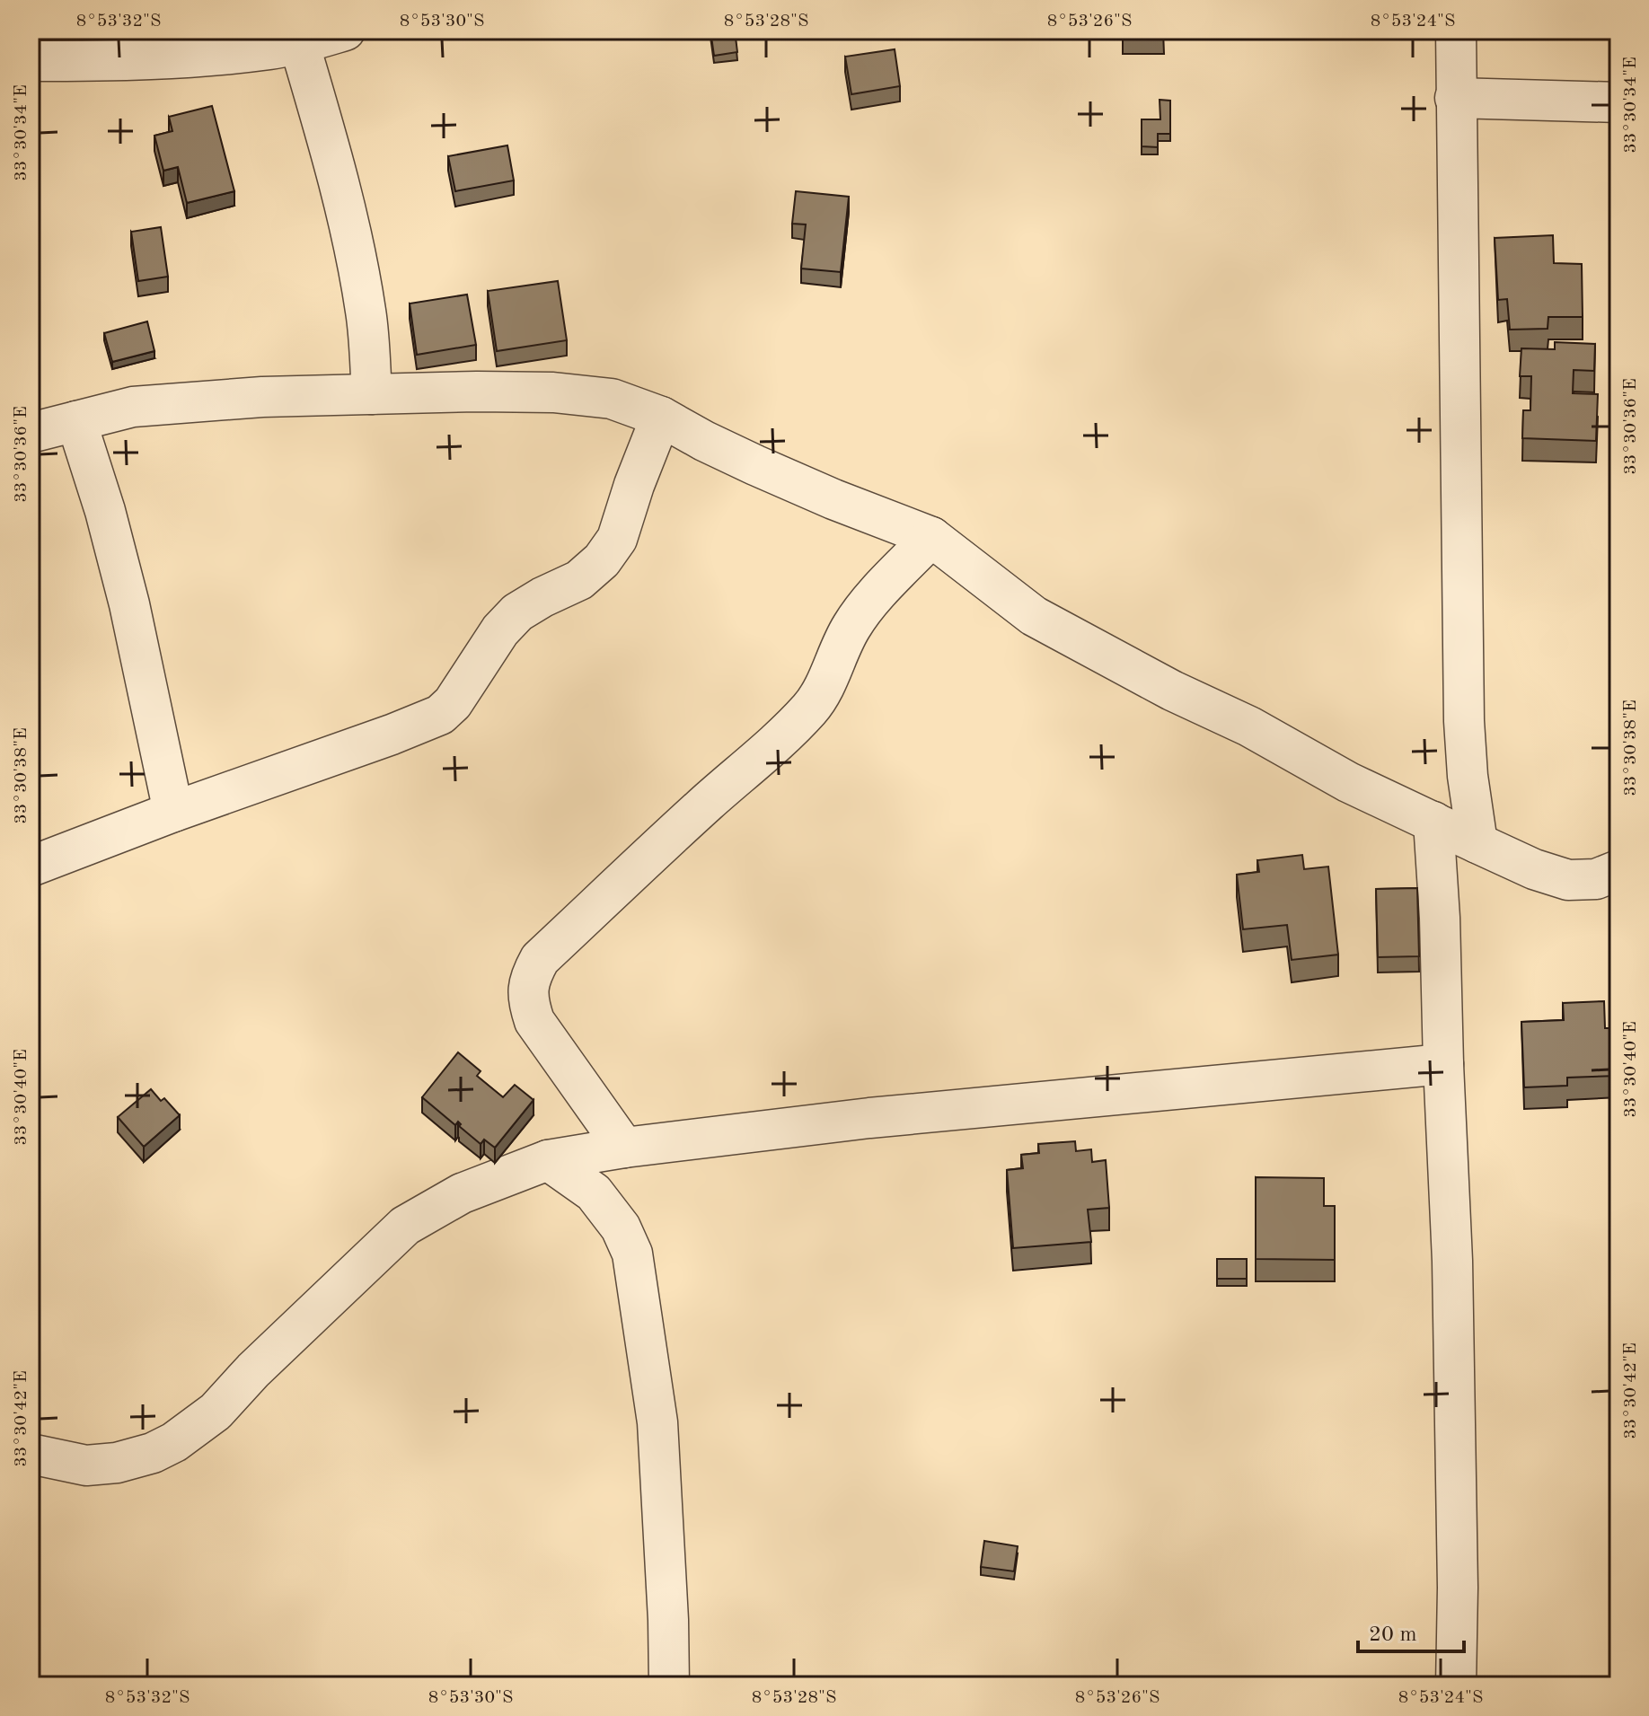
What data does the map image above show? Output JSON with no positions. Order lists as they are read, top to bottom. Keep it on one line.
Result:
{"scale_bar":"20 m","coordinates":["8°53'32\"S","8°53'30\"S","8°53'28\"S","8°53'26\"S","8°53'24\"S","33°30'34\"E","33°30'36\"E","33°30'38\"E","33°30'40\"E","33°30'42\"E"]}
